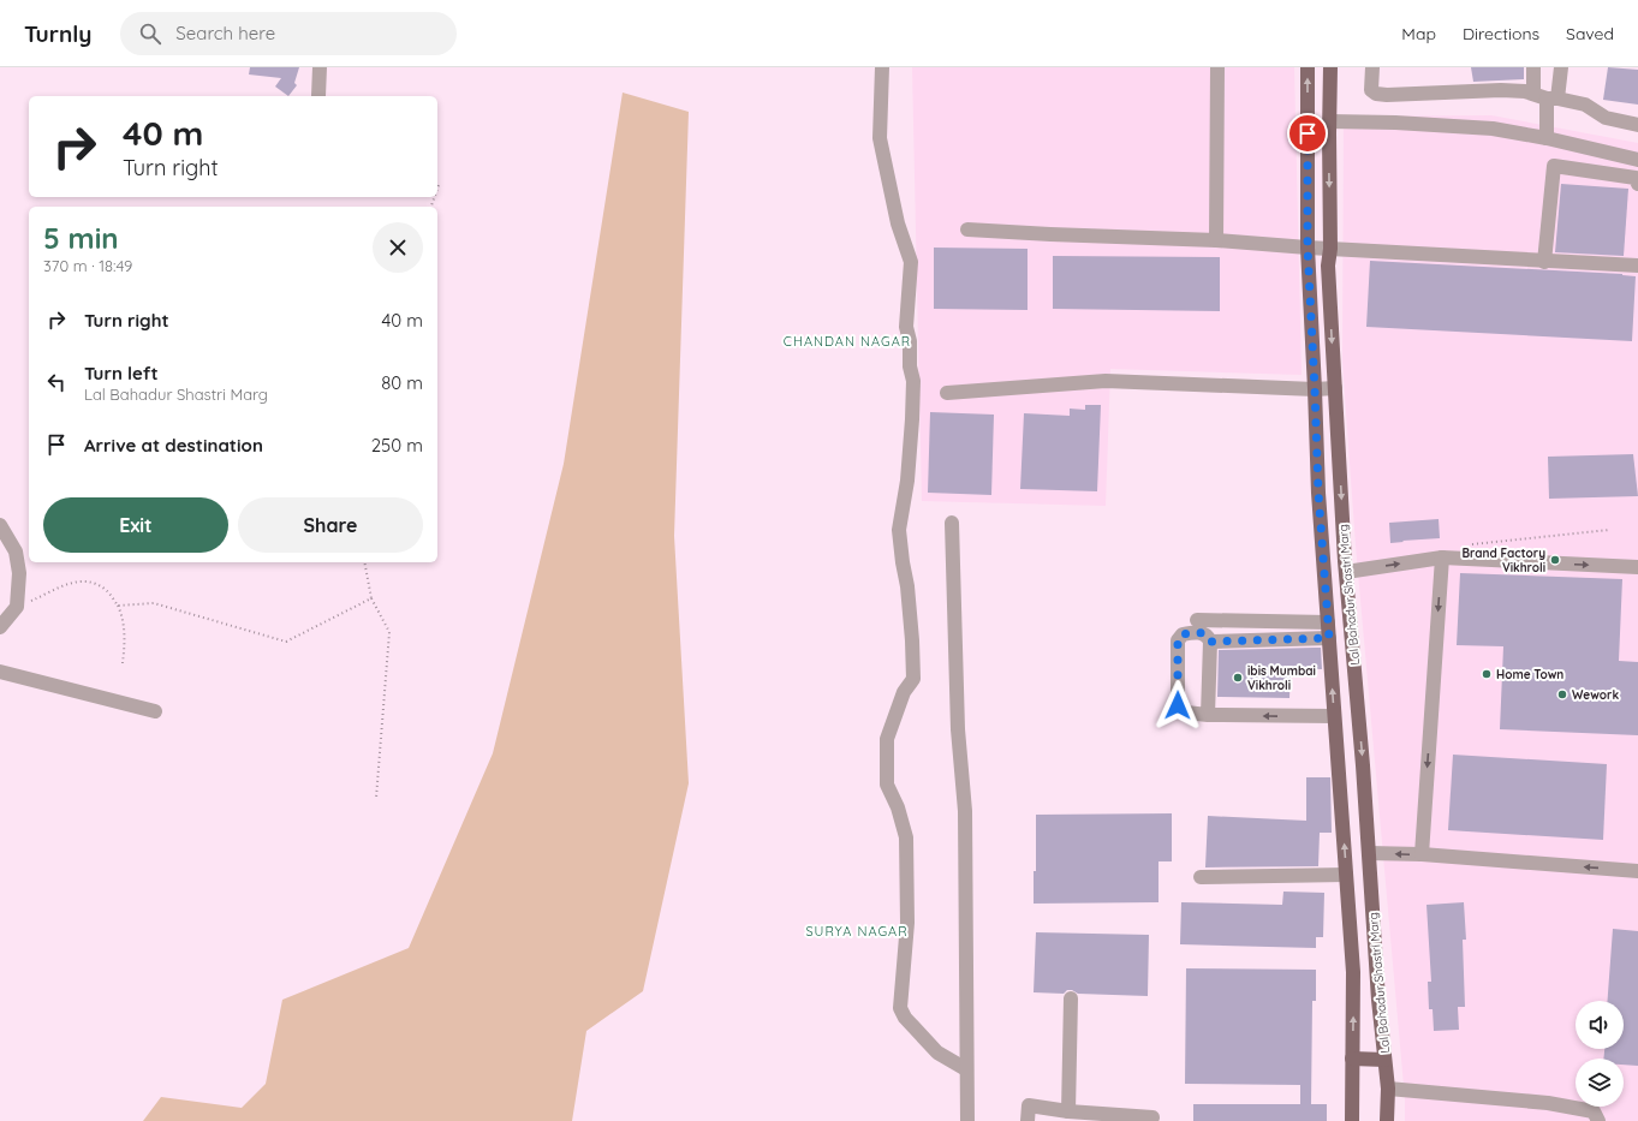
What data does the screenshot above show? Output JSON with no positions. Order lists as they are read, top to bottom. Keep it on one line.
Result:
{"streets":{"main road":["Lal Bahadur Shastri Marg"]},"districts":["CHANDAN NAGAR","SURYA NAGAR"],"places":["Brand Factory Vikhroli","Home Town","ibis Mumbai Vikhroli","Wework"],"page":{"header":"Turnly","search":"Search here","nav":["Map","Directions","Saved"],"turn":["40 m","Turn right"],"heading":["5 min","370 m · 18:49"],"list":[{"name":"Turn right","value":"40 m"},{"name":"Turn left","note":"Lal Bahadur Shastri Marg","value":"80 m"},{"name":"Arrive at destination","value":"250 m"}],"buttons":["Exit","Share"]}}
